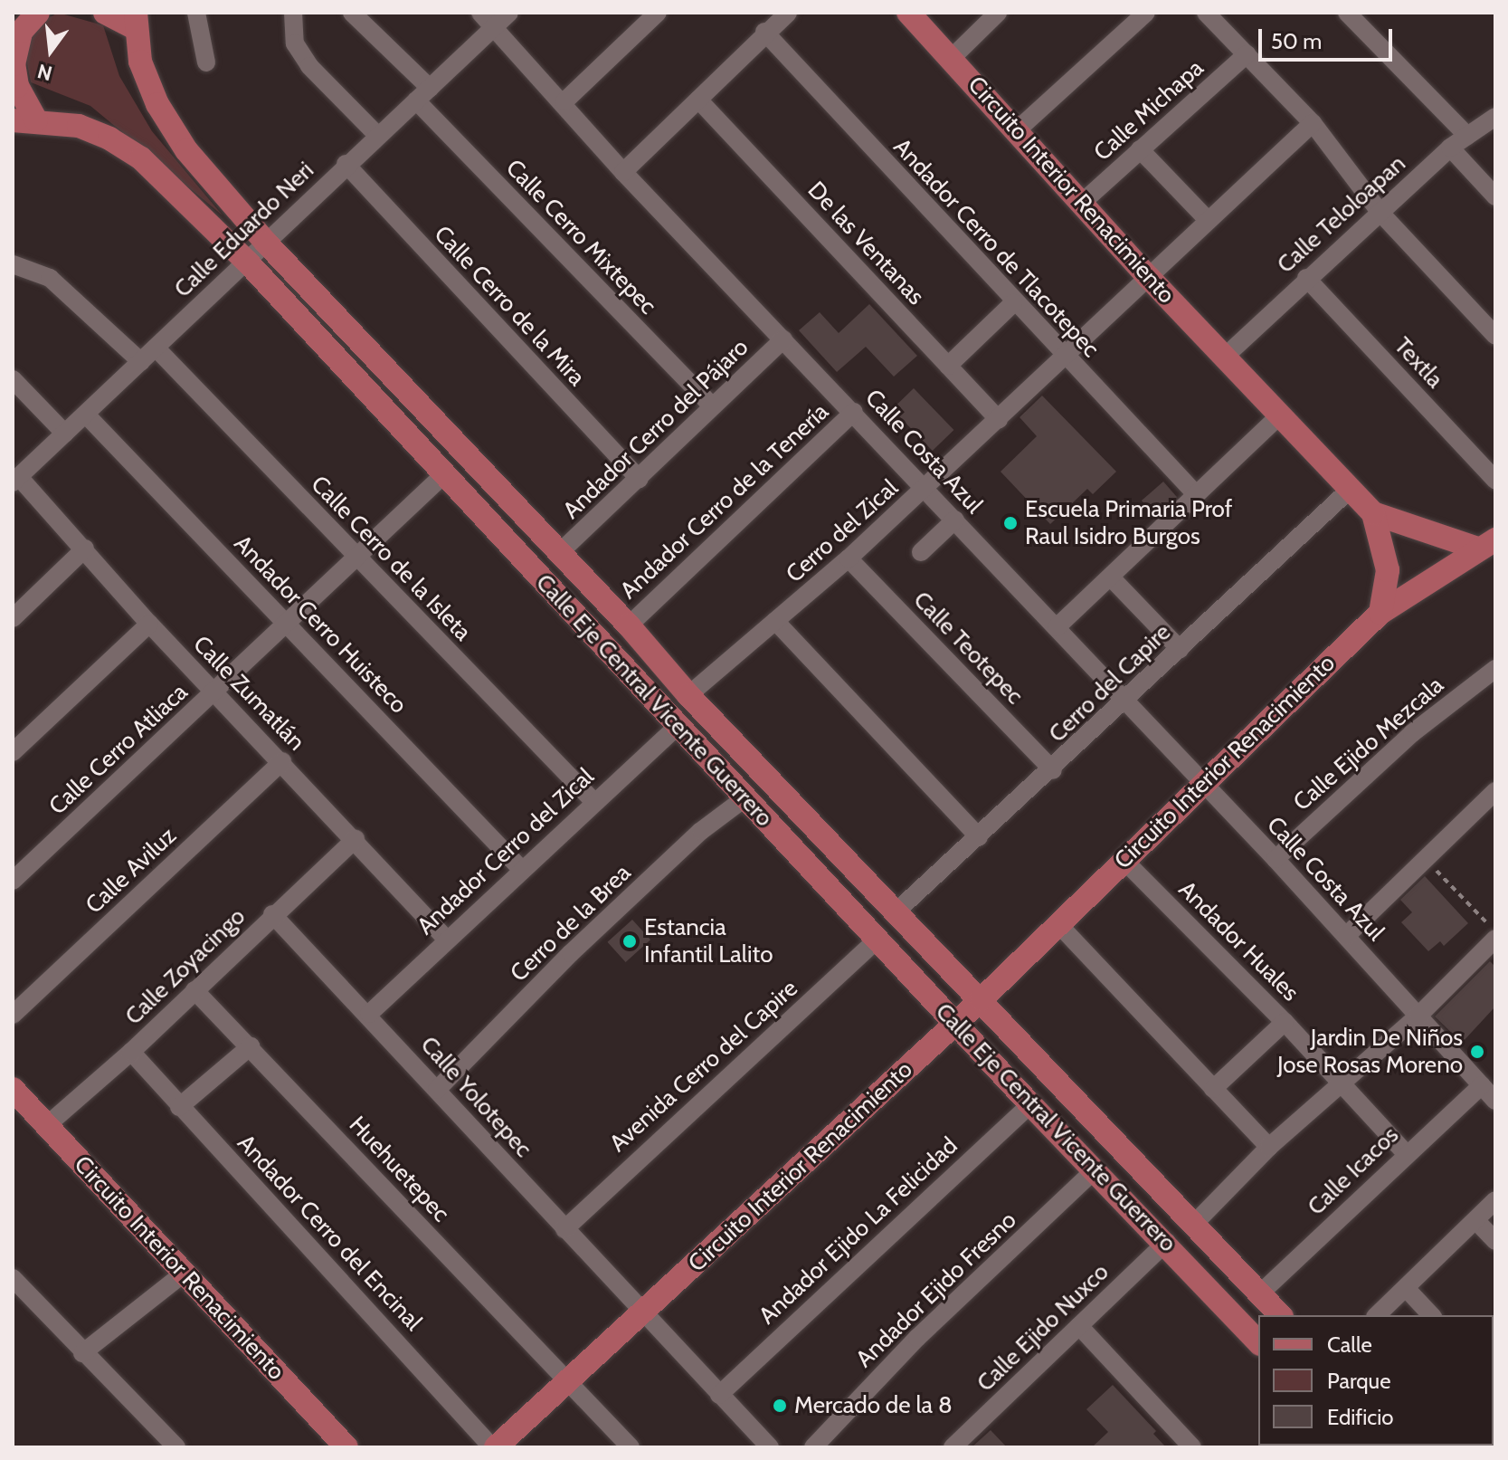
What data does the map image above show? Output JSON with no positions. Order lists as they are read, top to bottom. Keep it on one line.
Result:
{"streets":{"main road":["Circuito Interior Renacimiento","Calle Eje Central Vicente Guerrero"],"street":["Calle Michapa","Calle Teloloapan","Calle Eduardo Neri","Calle Cerro Mixtepec","De las Ventanas","Andador Cerro de Tlacotepec","Calle Cerro de la Mira","Textla","Andador Cerro del Pájaro","Calle Costa Azul","Andador Cerro de la Tenería","Cerro del Zical","Calle Cerro de la Isleta","Andador Cerro Huisteco","Calle Teotepec","Cerro del Capire","Calle Zumatlán","Calle Ejido Mezcala","Calle Cerro Atliaca","Andador Cerro del Zical","Calle Aviluz","Cerro de la Brea","Andador Huales","Calle Zoyacingo","Avenida Cerro del Capire","Calle Yolotepec","Huehuetepec","Calle Icacos","Andador Ejido La Felicidad","Andador Cerro del Encinal","Andador Ejido Fresno","Calle Ejido Nuxco"]},"crossings":[["Calle Michapa","Circuito Interior Renacimiento"],["Circuito Interior Renacimiento","Calle Teloloapan"],["Circuito Interior Renacimiento","Calle Costa Azul"],["Circuito Interior Renacimiento","Cerro del Zical"],["Circuito Interior Renacimiento","Cerro del Capire"],["Circuito Interior Renacimiento","Calle Eje Central Vicente Guerrero"],["Circuito Interior Renacimiento","Andador Huales"],["Circuito Interior Renacimiento","Calle Zoyacingo"],["Circuito Interior Renacimiento","Calle Yolotepec"],["Circuito Interior Renacimiento","Huehuetepec"],["Circuito Interior Renacimiento","Andador Cerro del Encinal"],["Calle Teloloapan","Textla"],["Calle Eduardo Neri","Calle Cerro Mixtepec"],["Calle Eduardo Neri","Calle Cerro de la Mira"],["Calle Eduardo Neri","Calle Costa Azul"],["Calle Eduardo Neri","Calle Cerro de la Isleta"],["Calle Eduardo Neri","Andador Cerro Huisteco"],["Calle Eduardo Neri","Calle Zumatlán"],["Calle Eduardo Neri","Calle Eje Central Vicente Guerrero"],["Calle Cerro Mixtepec","Andador Cerro del Pájaro"],["De las Ventanas","Cerro del Zical"],["Andador Cerro de Tlacotepec","Cerro del Zical"],["Calle Cerro de la Mira","Andador Cerro del Pájaro"],["Andador Cerro del Pájaro","Calle Costa Azul"],["Andador Cerro del Pájaro","Calle Eje Central Vicente Guerrero"],["Calle Costa Azul","Andador Cerro de la Tenería"],["Calle Costa Azul","Cerro del Zical"],["Calle Costa Azul","Cerro del Capire"],["Calle Costa Azul","Calle Ejido Mezcala"],["Calle Costa Azul","Calle Icacos"],["Andador Cerro de la Tenería","Calle Eje Central Vicente Guerrero"],["Cerro del Zical","Calle Teotepec"],["Cerro del Zical","Calle Eje Central Vicente Guerrero"],["Calle Cerro de la Isleta","Calle Cerro Atliaca"],["Calle Cerro de la Isleta","Andador Cerro del Zical"],["Andador Cerro Huisteco","Calle Cerro Atliaca"],["Andador Cerro Huisteco","Andador Cerro del Zical"],["Calle Teotepec","Cerro del Capire"],["Cerro del Capire","Calle Eje Central Vicente Guerrero"],["Calle Zumatlán","Calle Cerro Atliaca"],["Calle Zumatlán","Andador Cerro del Zical"],["Calle Zumatlán","Calle Aviluz"],["Calle Zumatlán","Calle Zoyacingo"],["Calle Eje Central Vicente Guerrero","Calle Cerro Atliaca"],["Calle Eje Central Vicente Guerrero","Andador Cerro del Zical"],["Calle Eje Central Vicente Guerrero","Cerro de la Brea"],["Calle Eje Central Vicente Guerrero","Avenida Cerro del Capire"],["Calle Eje Central Vicente Guerrero","Calle Icacos"],["Calle Eje Central Vicente Guerrero","Andador Ejido La Felicidad"],["Calle Eje Central Vicente Guerrero","Andador Ejido Fresno"],["Calle Eje Central Vicente Guerrero","Calle Ejido Nuxco"],["Andador Cerro del Zical","Calle Yolotepec"],["Cerro de la Brea","Calle Yolotepec"],["Andador Huales","Calle Icacos"],["Calle Zoyacingo","Calle Yolotepec"],["Calle Zoyacingo","Huehuetepec"],["Calle Zoyacingo","Andador Cerro del Encinal"],["Avenida Cerro del Capire","Calle Yolotepec"],["Calle Yolotepec","Andador Ejido La Felicidad"]],"places":["Escuela Primaria Prof Raul Isidro Burgos","Estancia Infantil Lalito","Jardin De Niños Jose Rosas Moreno","Mercado de la 8"],"legend":["Calle","Parque","Edificio"],"scale_bar":"50 m","north":"bottom"}
